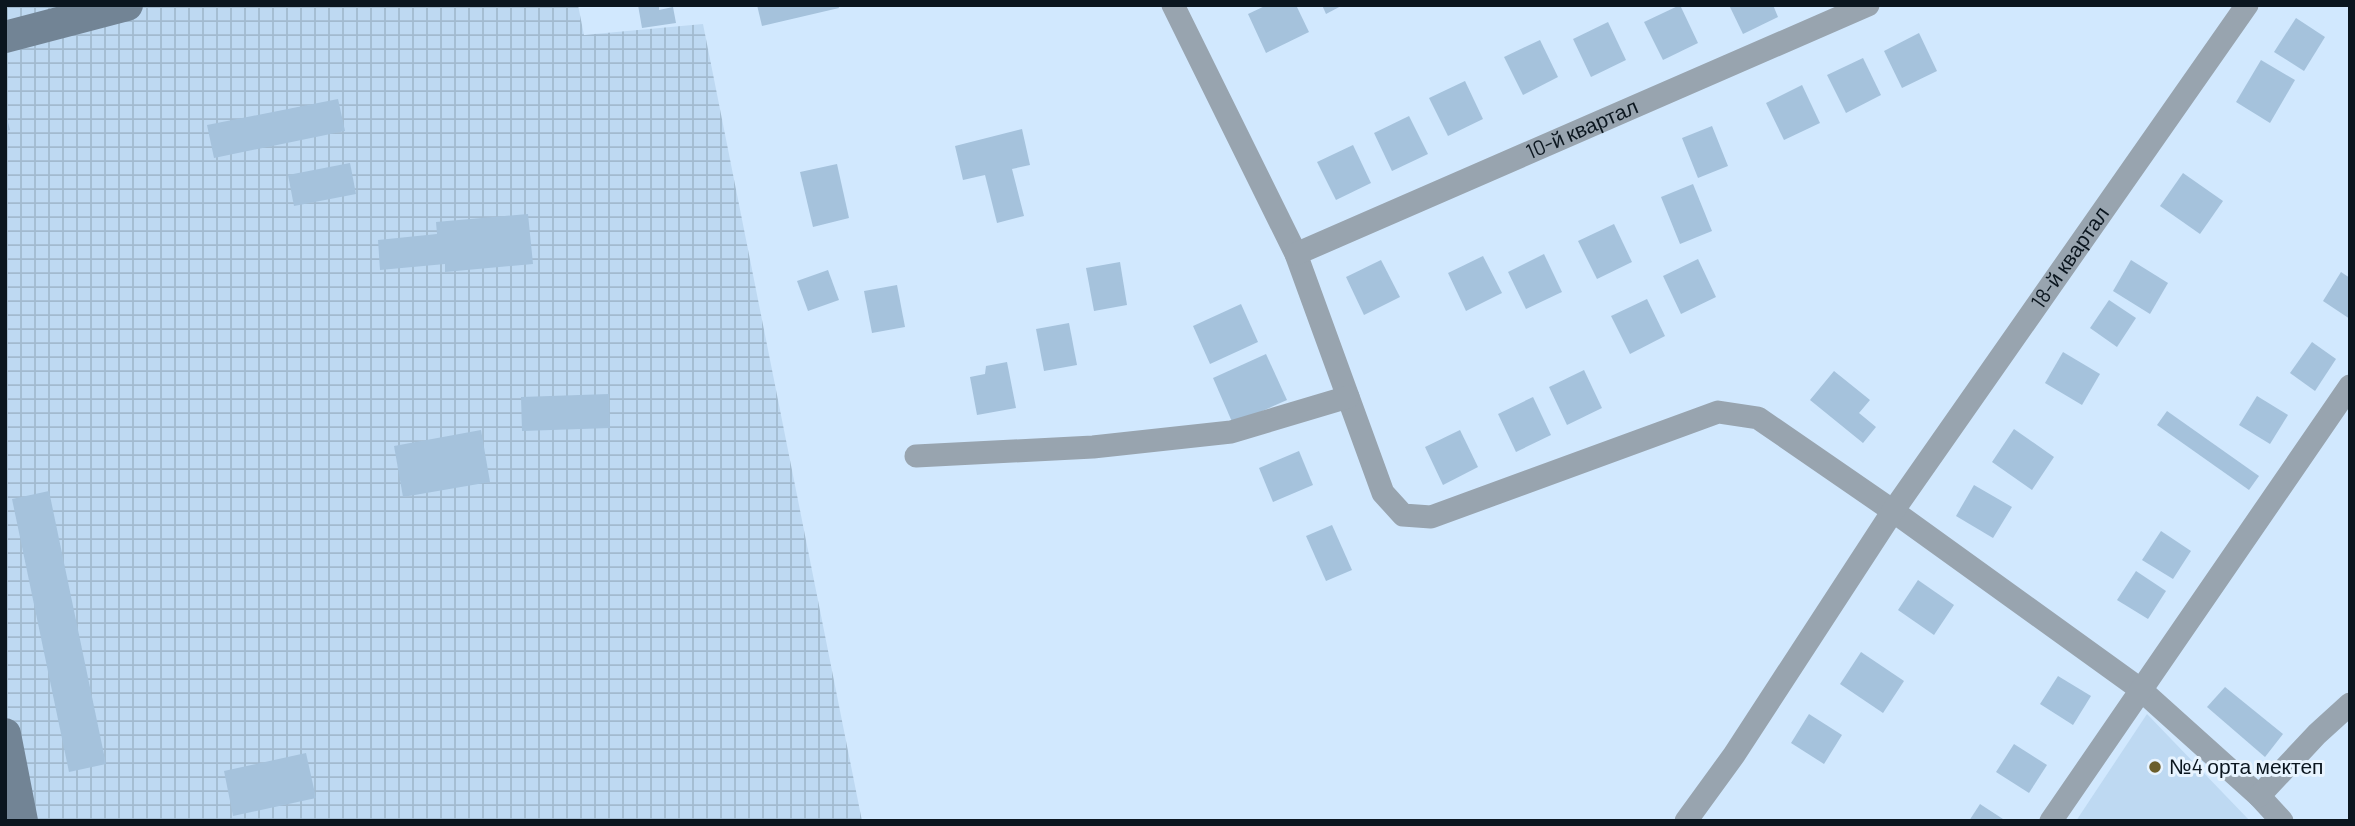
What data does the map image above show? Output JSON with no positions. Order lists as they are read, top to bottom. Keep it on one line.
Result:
{"streets":{"street":["10-й квартал","18-й квартал"]},"places":["№4 орта мектеп"]}
